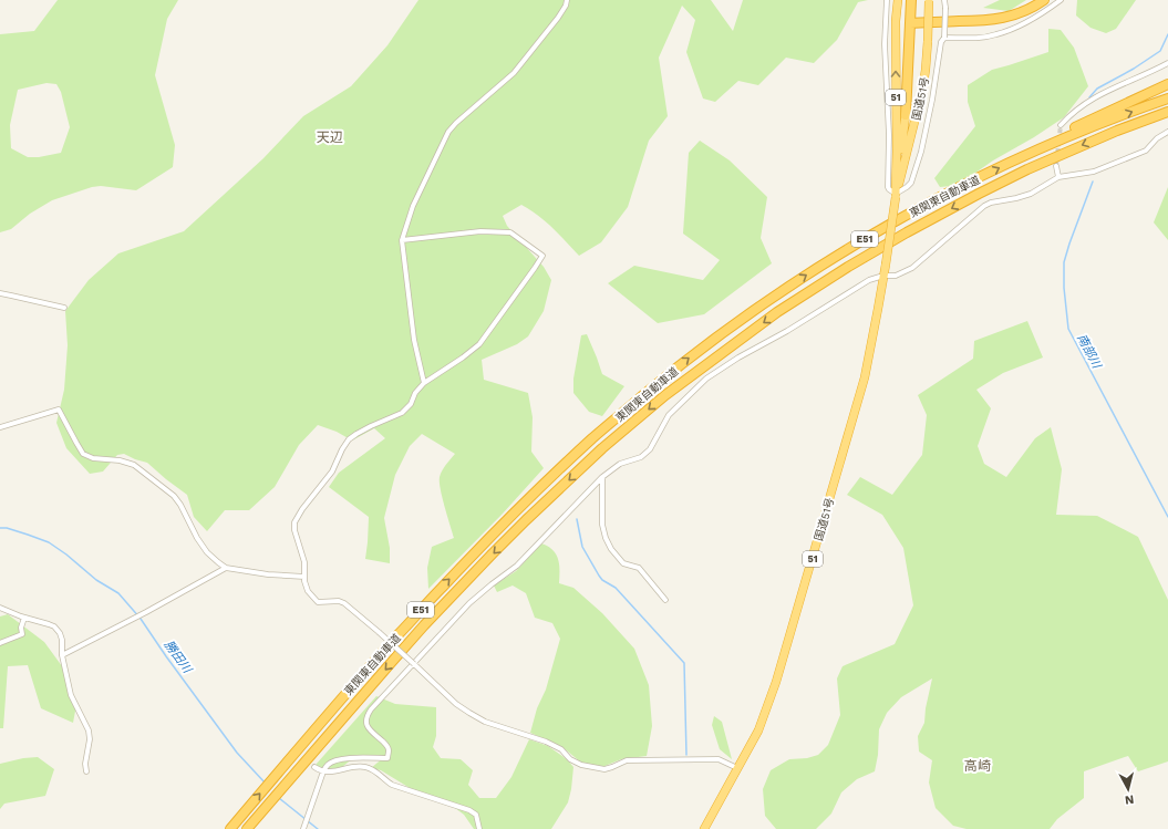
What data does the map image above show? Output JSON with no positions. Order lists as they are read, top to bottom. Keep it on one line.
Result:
{"streets":{"highway":["51","国道51号","東関東自動車道","E51"]},"districts":["天辺","高崎"],"water":["南部川","勝田川"],"north":"bottom"}
